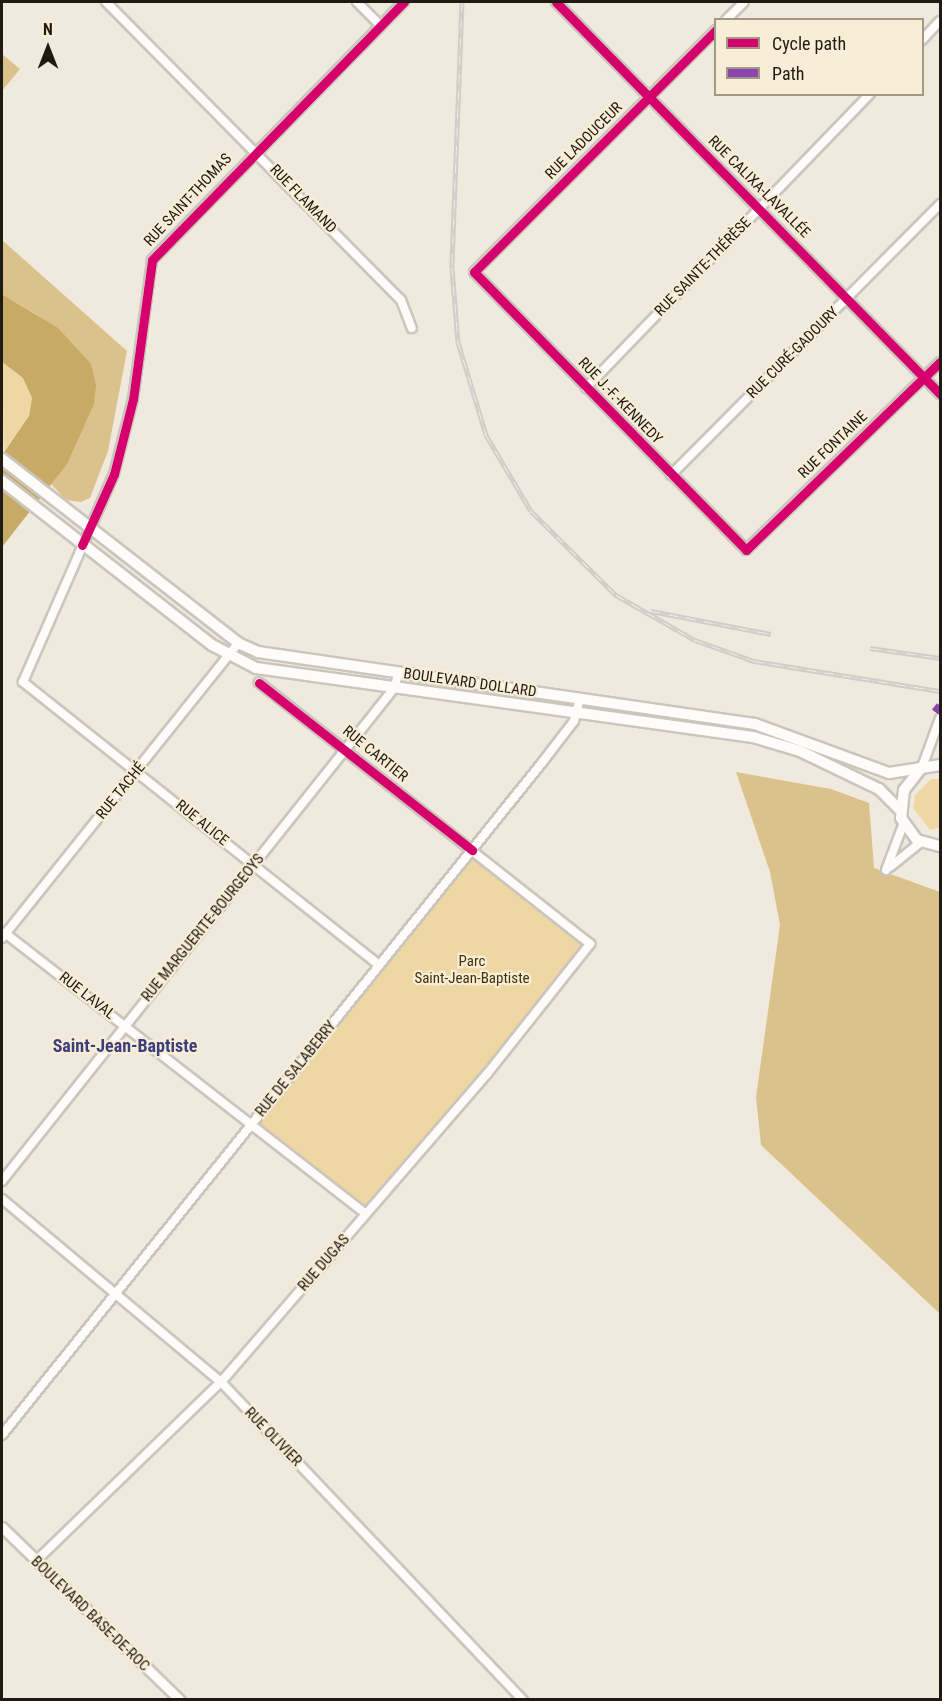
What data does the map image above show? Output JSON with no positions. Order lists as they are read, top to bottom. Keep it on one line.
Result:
{"streets":{"main road":["BOULEVARD DOLLARD"],"street":["RUE LADOUCEUR","RUE CALIXA-LAVALLÉE","RUE FLAMAND","RUE SAINT-THOMAS","RUE SAINTE-THÉRÈSE","RUE CURÉ-GADOURY","RUE J.-F.-KENNEDY","RUE FONTAINE","RUE CARTIER","RUE TACHÉ","RUE ALICE","RUE MARGUERITE-BOURGEOYS","RUE LAVAL","RUE DE SALABERRY","RUE DUGAS","RUE OLIVIER","BOULEVARD BASE-DE-ROC"]},"crossings":[["RUE LADOUCEUR","RUE CALIXA-LAVALLÉE"],["RUE LADOUCEUR","RUE J.-F.-KENNEDY"],["RUE CALIXA-LAVALLÉE","RUE SAINTE-THÉRÈSE"],["RUE CALIXA-LAVALLÉE","RUE CURÉ-GADOURY"],["RUE CALIXA-LAVALLÉE","RUE FONTAINE"],["RUE FLAMAND","RUE SAINT-THOMAS"],["RUE SAINT-THOMAS","BOULEVARD DOLLARD"],["RUE SAINT-THOMAS","RUE ALICE"],["RUE SAINTE-THÉRÈSE","RUE J.-F.-KENNEDY"],["RUE CURÉ-GADOURY","RUE J.-F.-KENNEDY"],["RUE J.-F.-KENNEDY","RUE FONTAINE"],["BOULEVARD DOLLARD","RUE TACHÉ"],["BOULEVARD DOLLARD","RUE MARGUERITE-BOURGEOYS"],["BOULEVARD DOLLARD","RUE DE SALABERRY"],["RUE CARTIER","RUE MARGUERITE-BOURGEOYS"],["RUE CARTIER","RUE DE SALABERRY"],["RUE CARTIER","RUE DUGAS"],["RUE TACHÉ","RUE ALICE"],["RUE TACHÉ","RUE LAVAL"],["RUE ALICE","RUE MARGUERITE-BOURGEOYS"],["RUE ALICE","RUE DE SALABERRY"],["RUE MARGUERITE-BOURGEOYS","RUE LAVAL"],["RUE LAVAL","RUE DE SALABERRY"],["RUE LAVAL","RUE DUGAS"],["RUE DE SALABERRY","RUE OLIVIER"],["RUE DUGAS","RUE OLIVIER"],["RUE DUGAS","BOULEVARD BASE-DE-ROC"]],"districts":["Saint-Jean-Baptiste"],"parks":["Parc Saint-Jean-Baptiste"],"legend":["Cycle path","Path"],"north":"top"}
